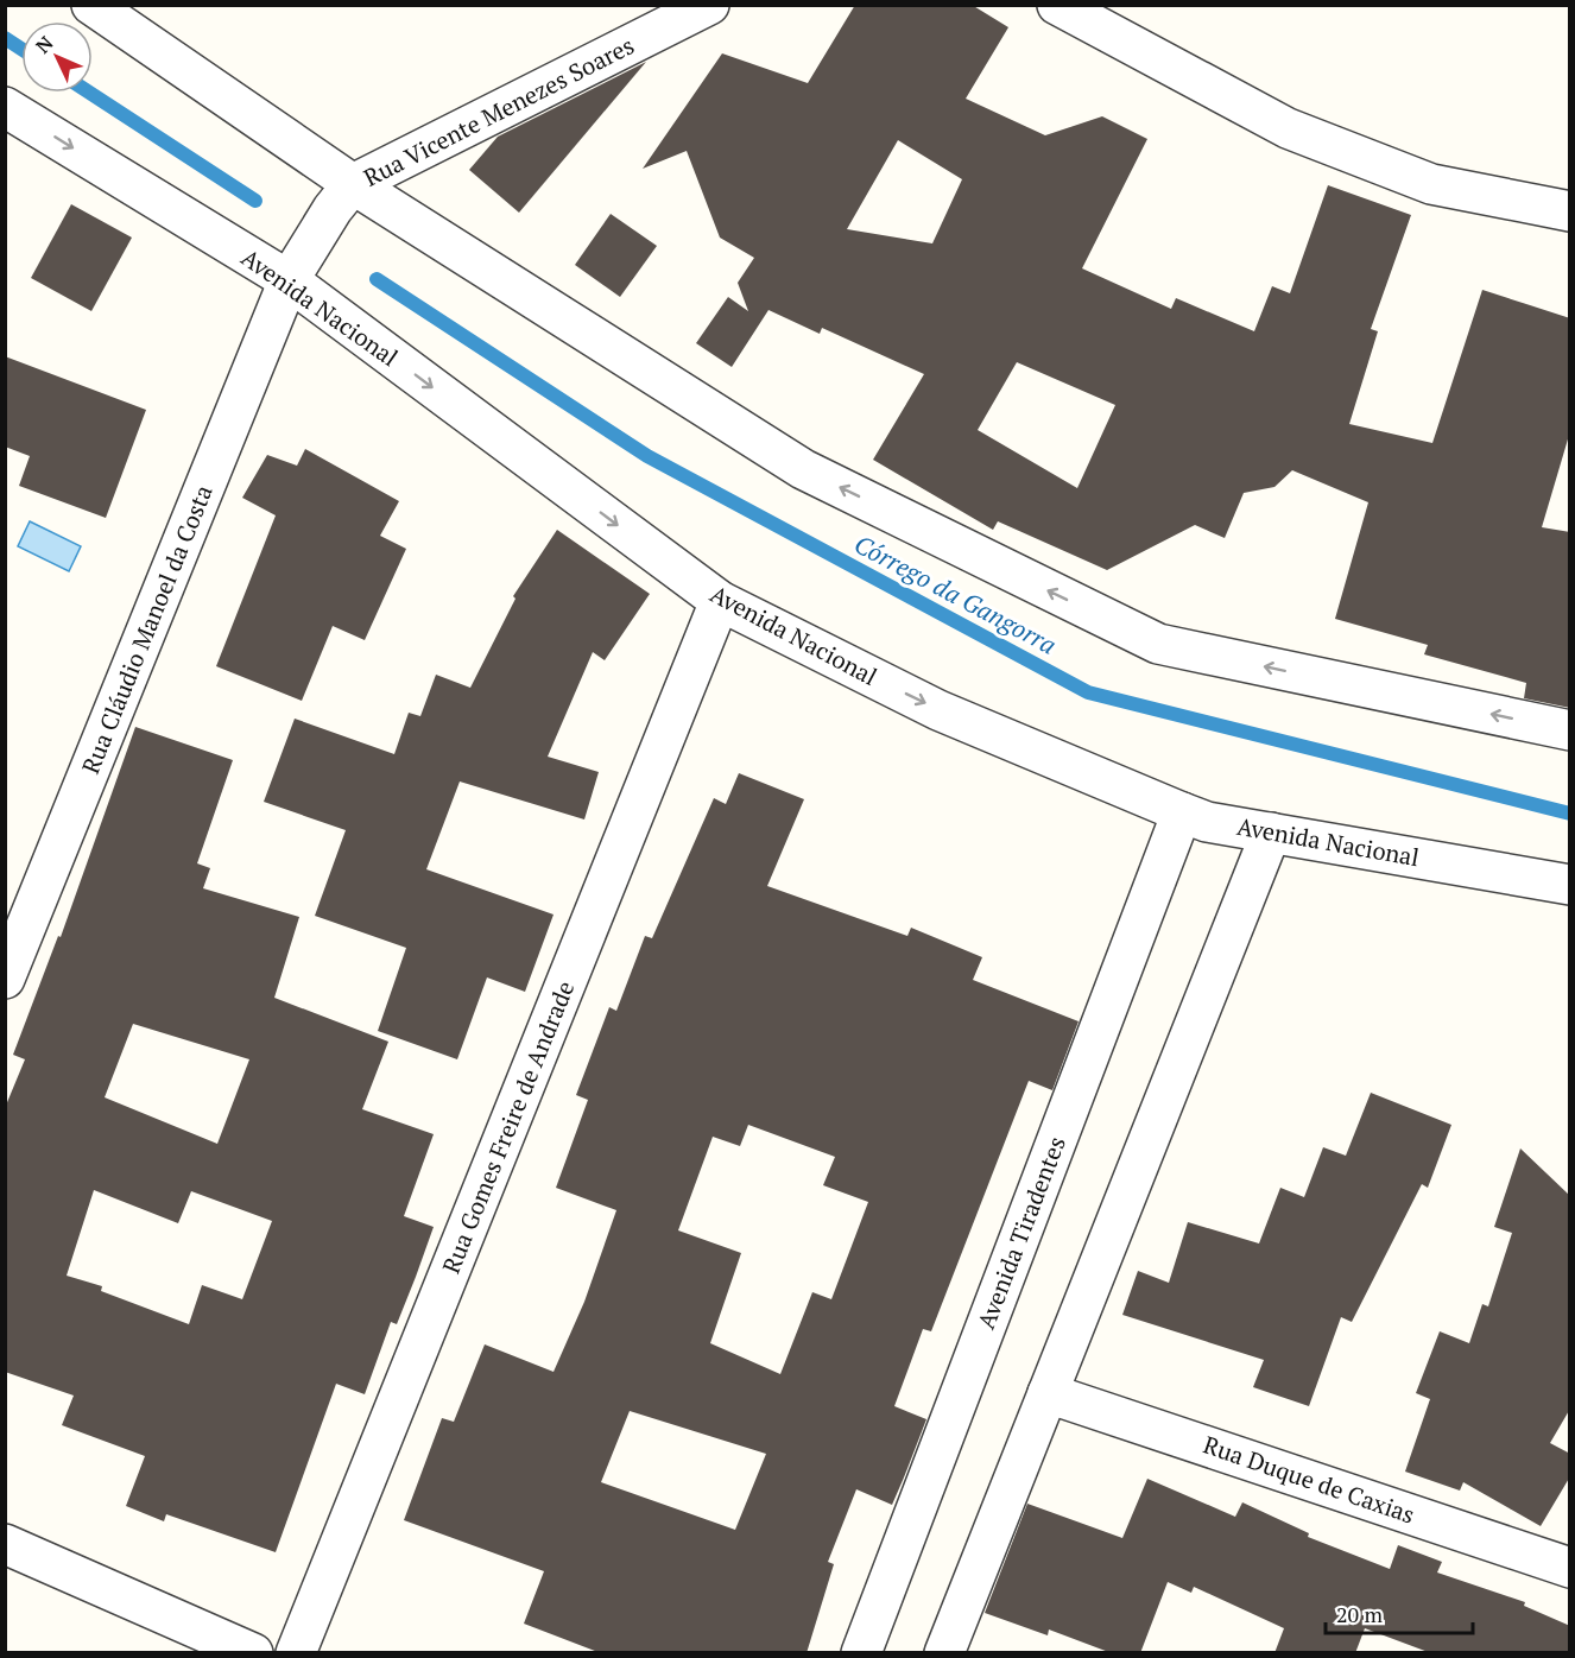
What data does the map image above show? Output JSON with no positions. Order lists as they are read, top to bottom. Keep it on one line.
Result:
{"streets":{"street":["Rua Vicente Menezes Soares","Avenida Nacional","Rua Cláudio Manoel da Costa","Rua Gomes Freire de Andrade","Avenida Tiradentes","Rua Duque de Caxias"]},"crossings":[["Avenida Nacional","Rua Cláudio Manoel da Costa"],["Avenida Nacional","Rua Gomes Freire de Andrade"],["Avenida Nacional","Avenida Tiradentes"]],"water":["Córrego da Gangorra"],"scale_bar":"20 m","north":"top left"}
